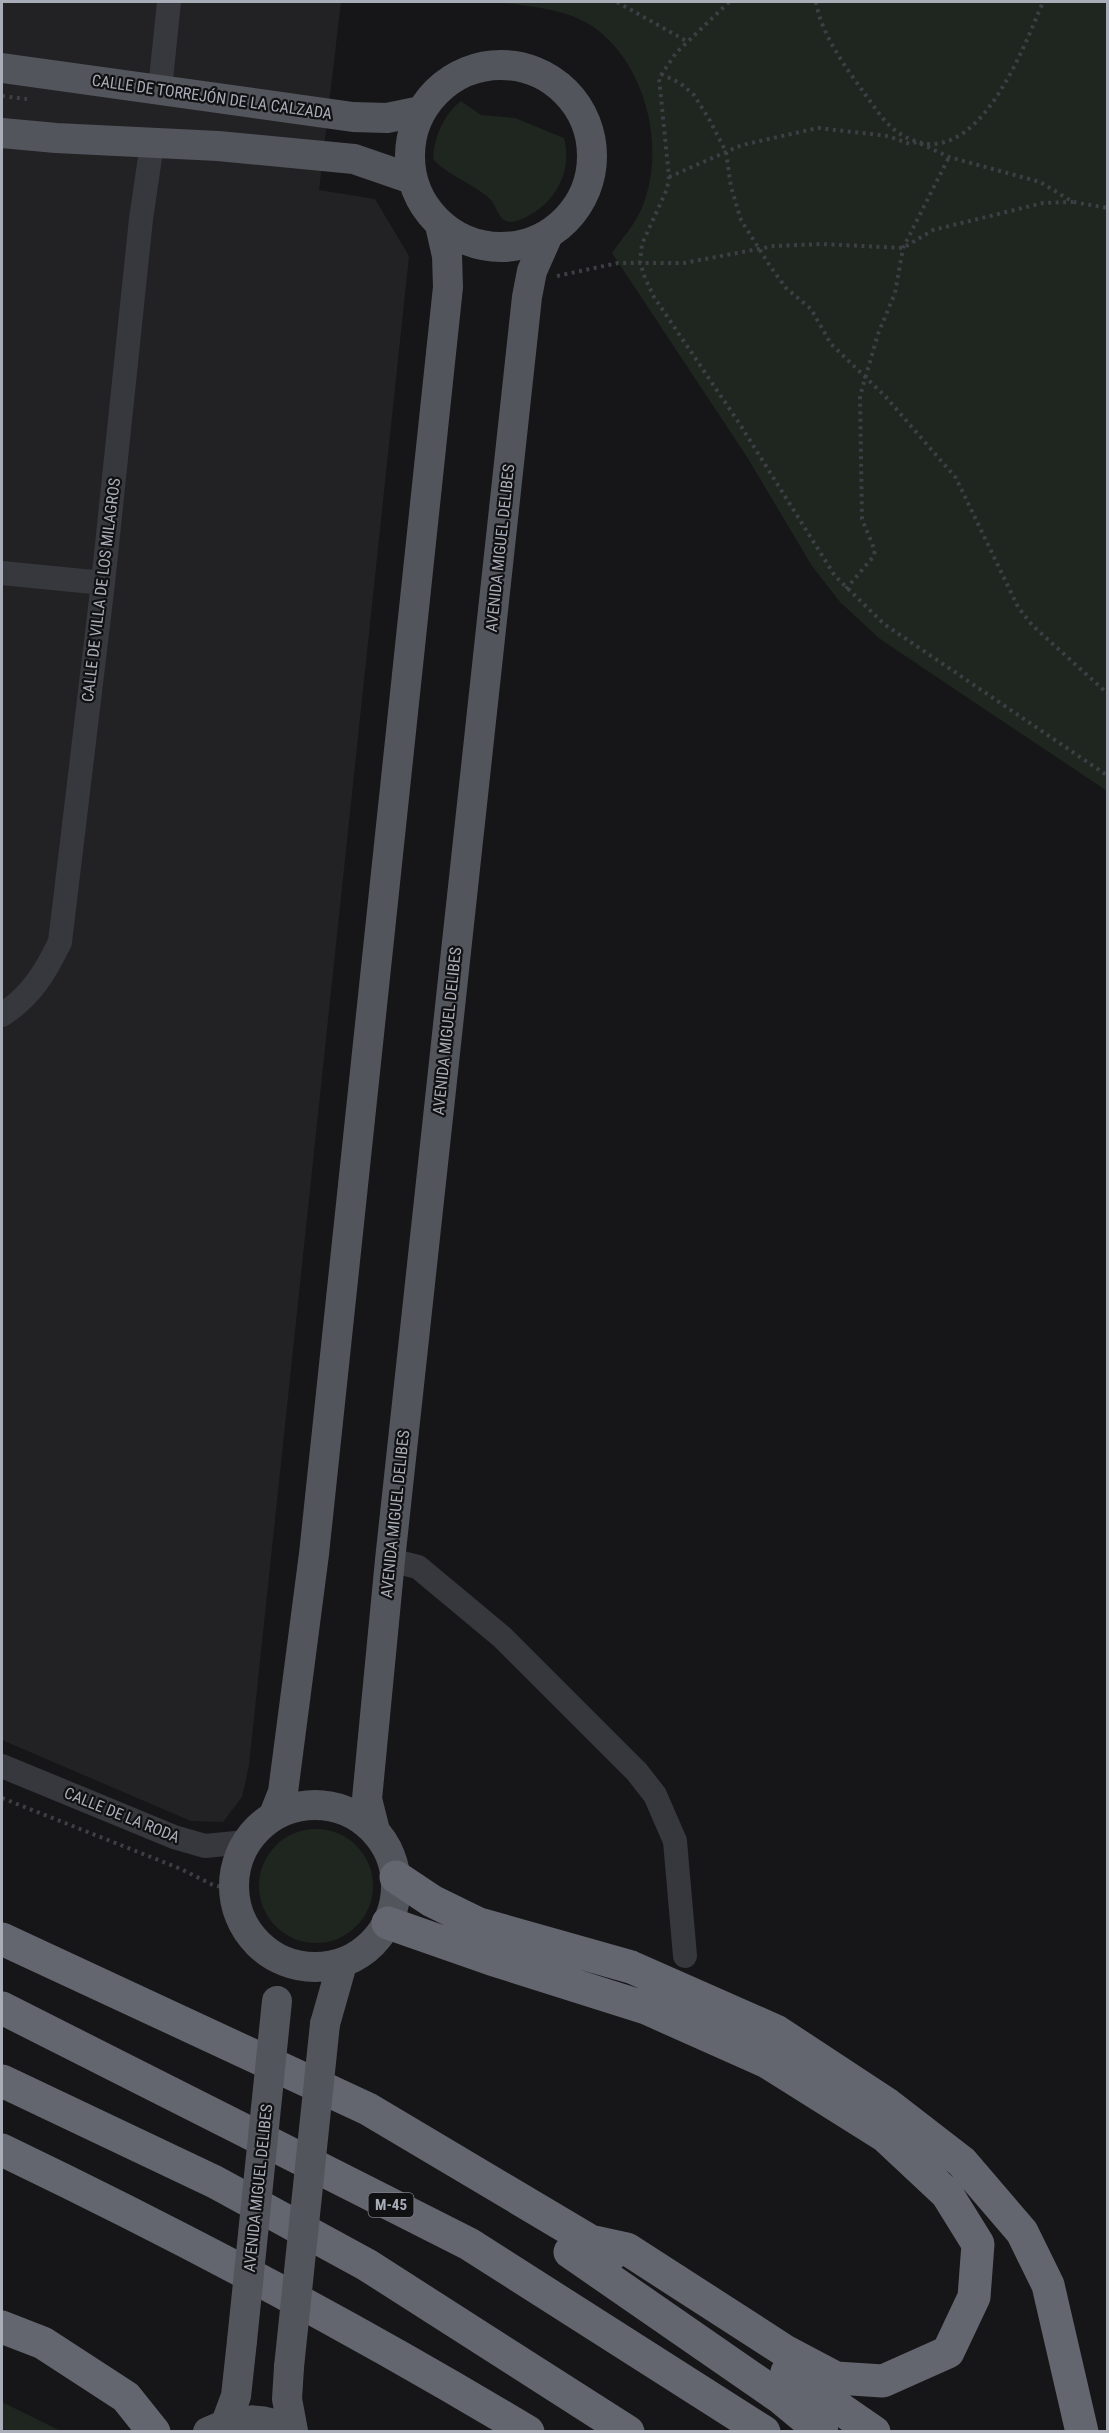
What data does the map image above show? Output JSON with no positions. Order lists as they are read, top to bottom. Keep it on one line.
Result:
{"streets":{"highway":["M-45"],"main road":["CALLE DE TORREJÓN DE LA CALZADA","AVENIDA MIGUEL DELIBES"],"street":["CALLE DE VILLA DE LOS MILAGROS","CALLE DE LA RODA"]},"crossings":[["CALLE DE TORREJÓN DE LA CALZADA","AVENIDA MIGUEL DELIBES"],["AVENIDA MIGUEL DELIBES","CALLE DE LA RODA"]]}
